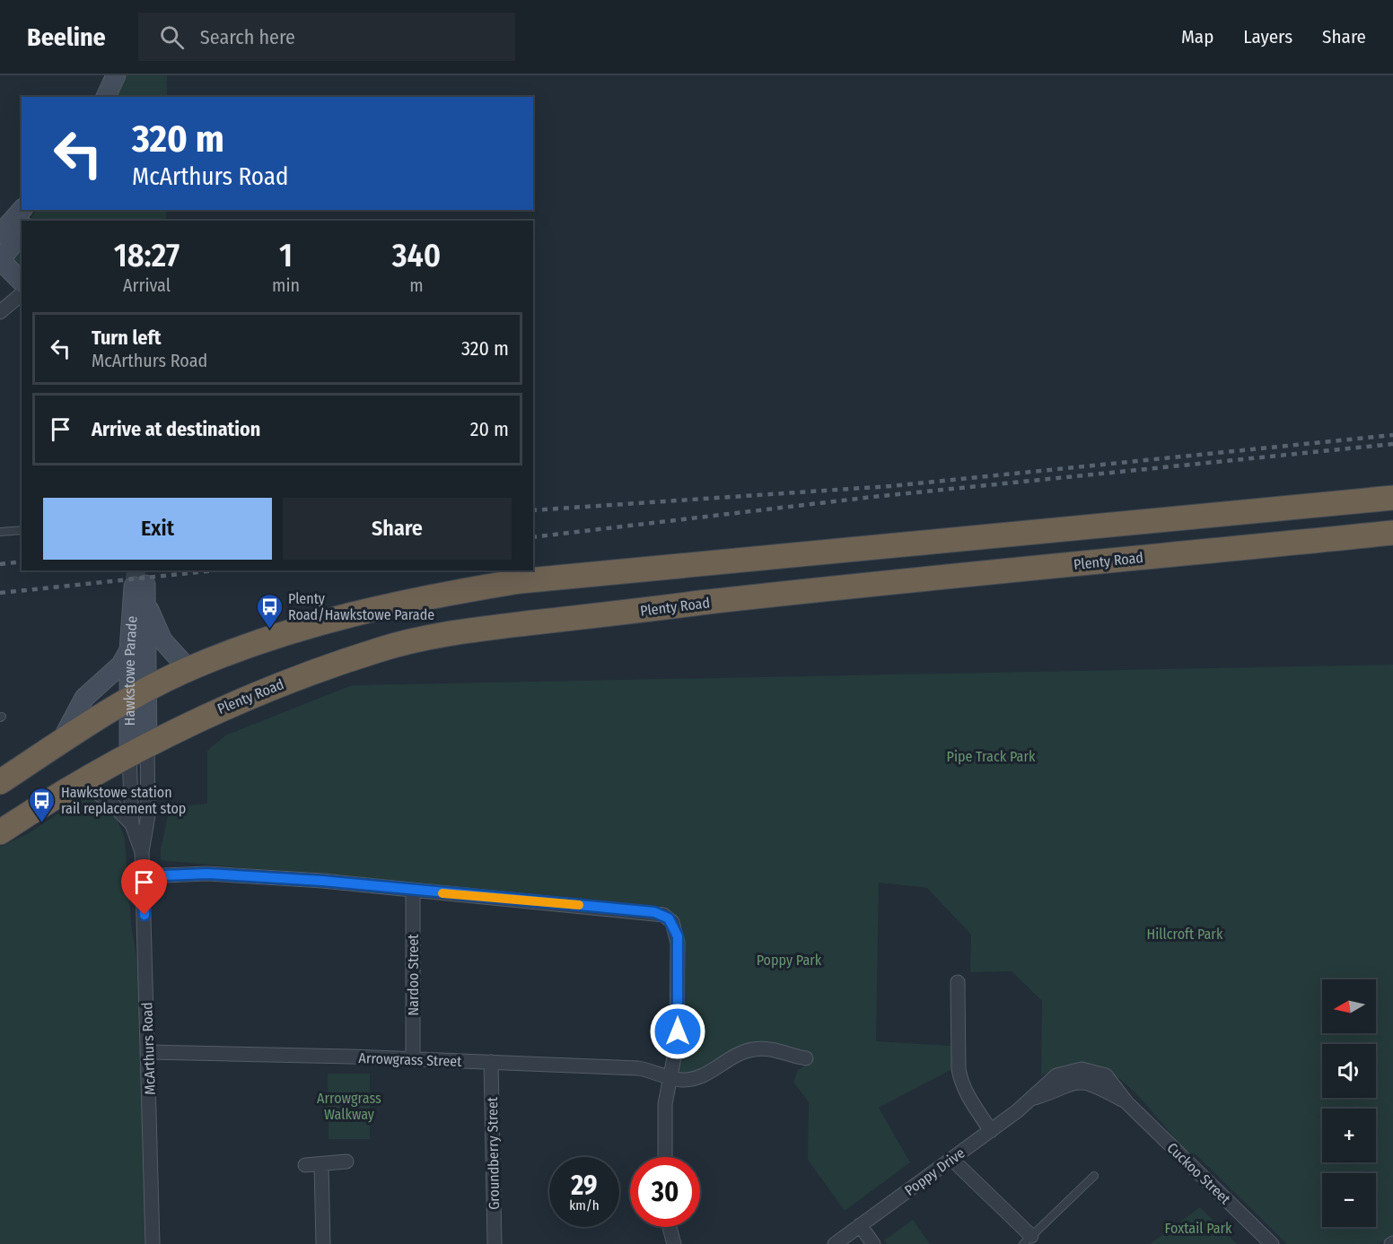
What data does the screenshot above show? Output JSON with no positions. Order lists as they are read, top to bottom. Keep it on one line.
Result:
{"streets":{"highway":["Plenty Road"],"street":["Hawkstowe Parade","Nardoo Street","McArthurs Road","Arrowgrass Street","Groundberry Street","Poppy Drive","Cuckoo Street"]},"crossings":[["Plenty Road","Hawkstowe Parade"],["Plenty Road","McArthurs Road"],["Hawkstowe Parade","McArthurs Road"],["Nardoo Street","Arrowgrass Street"],["McArthurs Road","Arrowgrass Street"],["Arrowgrass Street","Groundberry Street"],["Poppy Drive","Cuckoo Street"]],"parks":["Pipe Track Park","Hillcroft Park","Poppy Park","Arrowgrass Walkway","Foxtail Park"],"places":{"bus stop":["Plenty Road/Hawkstowe Parade","Hawkstowe station rail replacement stop"]},"north":"left","page":{"header":"Beeline","search":"Search here","nav":["Map","Layers","Share"],"turn":["320 m","McArthurs Road"],"eta":["18:27","Arrival","1","min","340","m"],"list":[{"name":"Turn left","note":"McArthurs Road","value":"320 m"},{"name":"Arrive at destination","value":"20 m"}],"buttons":["Exit","Share"],"map_buttons":["+","−"],"speed":"29 km/h","limit":"30"}}
